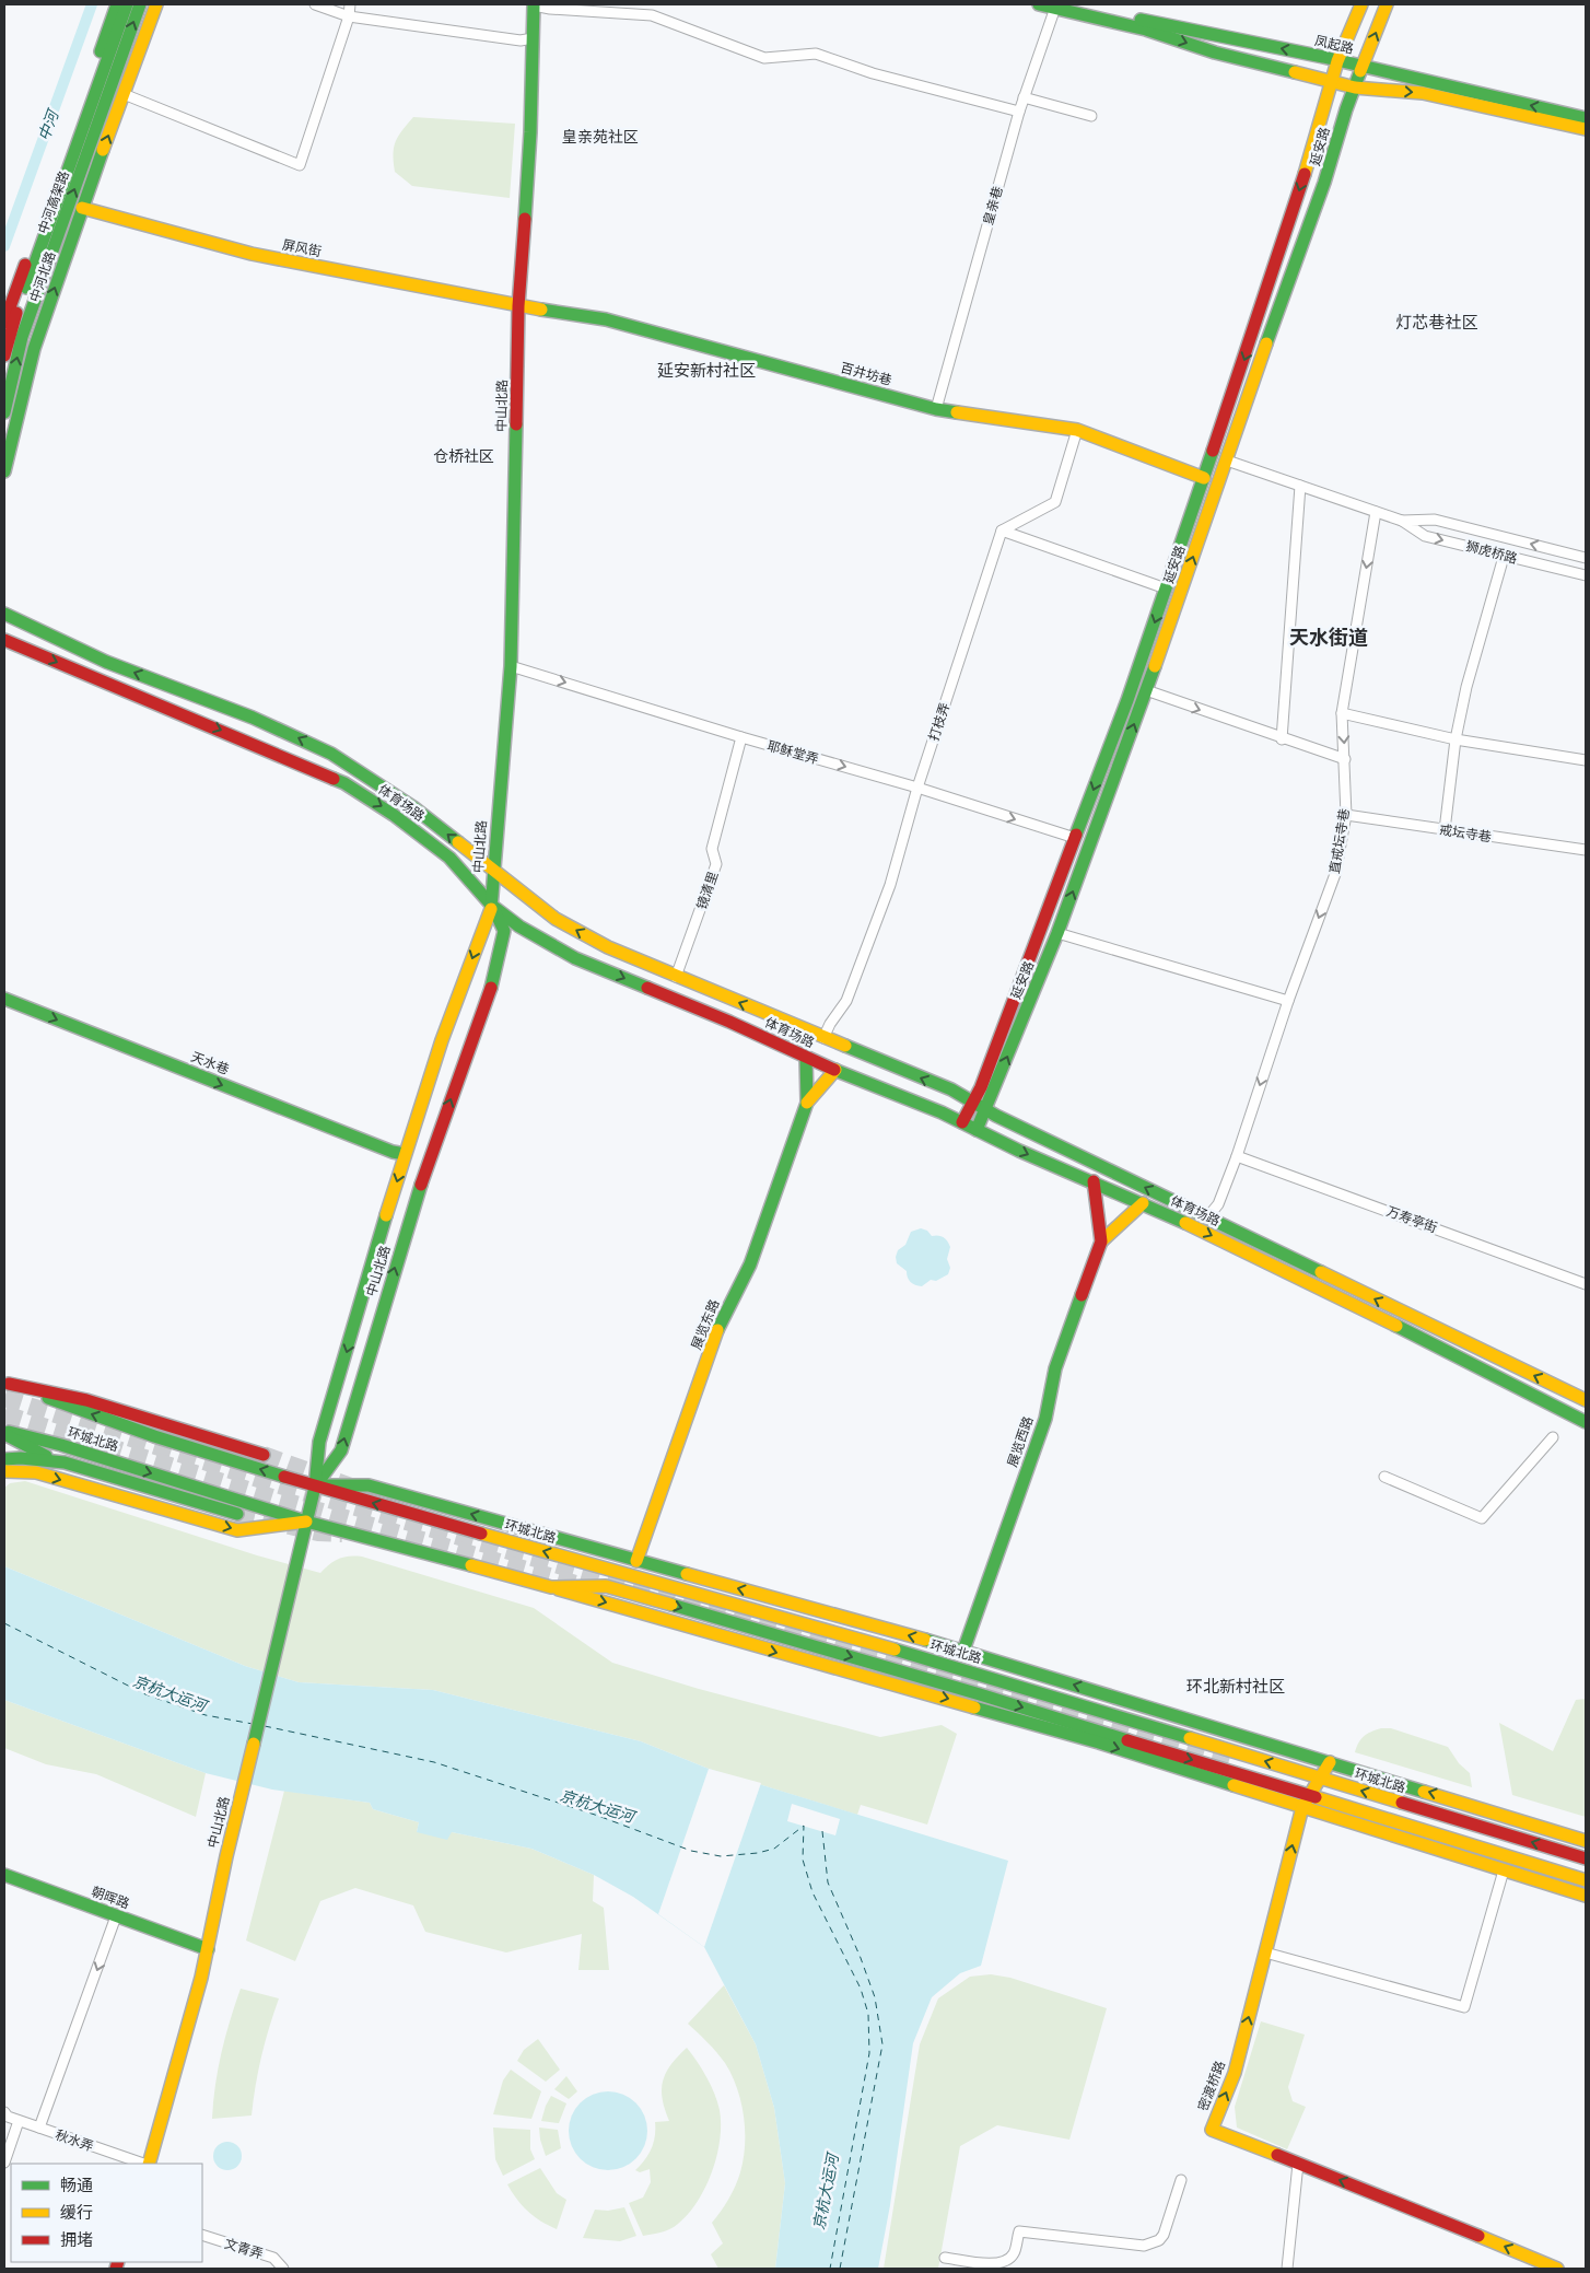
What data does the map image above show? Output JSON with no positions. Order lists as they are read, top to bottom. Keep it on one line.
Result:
{"streets":{"main road":["凤起路","延安路","中河高架路","屏风街","中河北路","百井坊巷","中山北路","体育场路","天水巷","展览东路","环城北路","展览西路","朝晖路","密渡桥路"],"street":["皇亲巷","狮虎桥路","打枝弄","耶稣堂弄","戒坛寺巷","直戒坛寺巷","镜清里","万寿亭街","秋水弄","文青弄"]},"crossings":[["凤起路","延安路"],["延安路","百井坊巷"],["延安路","狮虎桥路"],["延安路","耶稣堂弄"],["延安路","体育场路"],["皇亲巷","百井坊巷"],["屏风街","中河北路"],["屏风街","百井坊巷"],["屏风街","中山北路"],["百井坊巷","中山北路"],["中山北路","耶稣堂弄"],["中山北路","体育场路"],["中山北路","天水巷"],["中山北路","环城北路"],["中山北路","朝晖路"],["狮虎桥路","直戒坛寺巷"],["打枝弄","耶稣堂弄"],["打枝弄","体育场路"],["耶稣堂弄","镜清里"],["体育场路","直戒坛寺巷"],["体育场路","镜清里"],["体育场路","展览东路"],["体育场路","展览西路"],["戒坛寺巷","直戒坛寺巷"],["直戒坛寺巷","万寿亭街"],["展览东路","环城北路"],["环城北路","展览西路"],["环城北路","密渡桥路"]],"one_way":["耶稣堂弄","天水巷"],"districts":["皇亲苑社区","灯芯巷社区","延安新村社区","仓桥社区","天水街道","环北新村社区"],"water":["中河","京杭大运河"],"legend":["畅通","缓行","拥堵"]}
